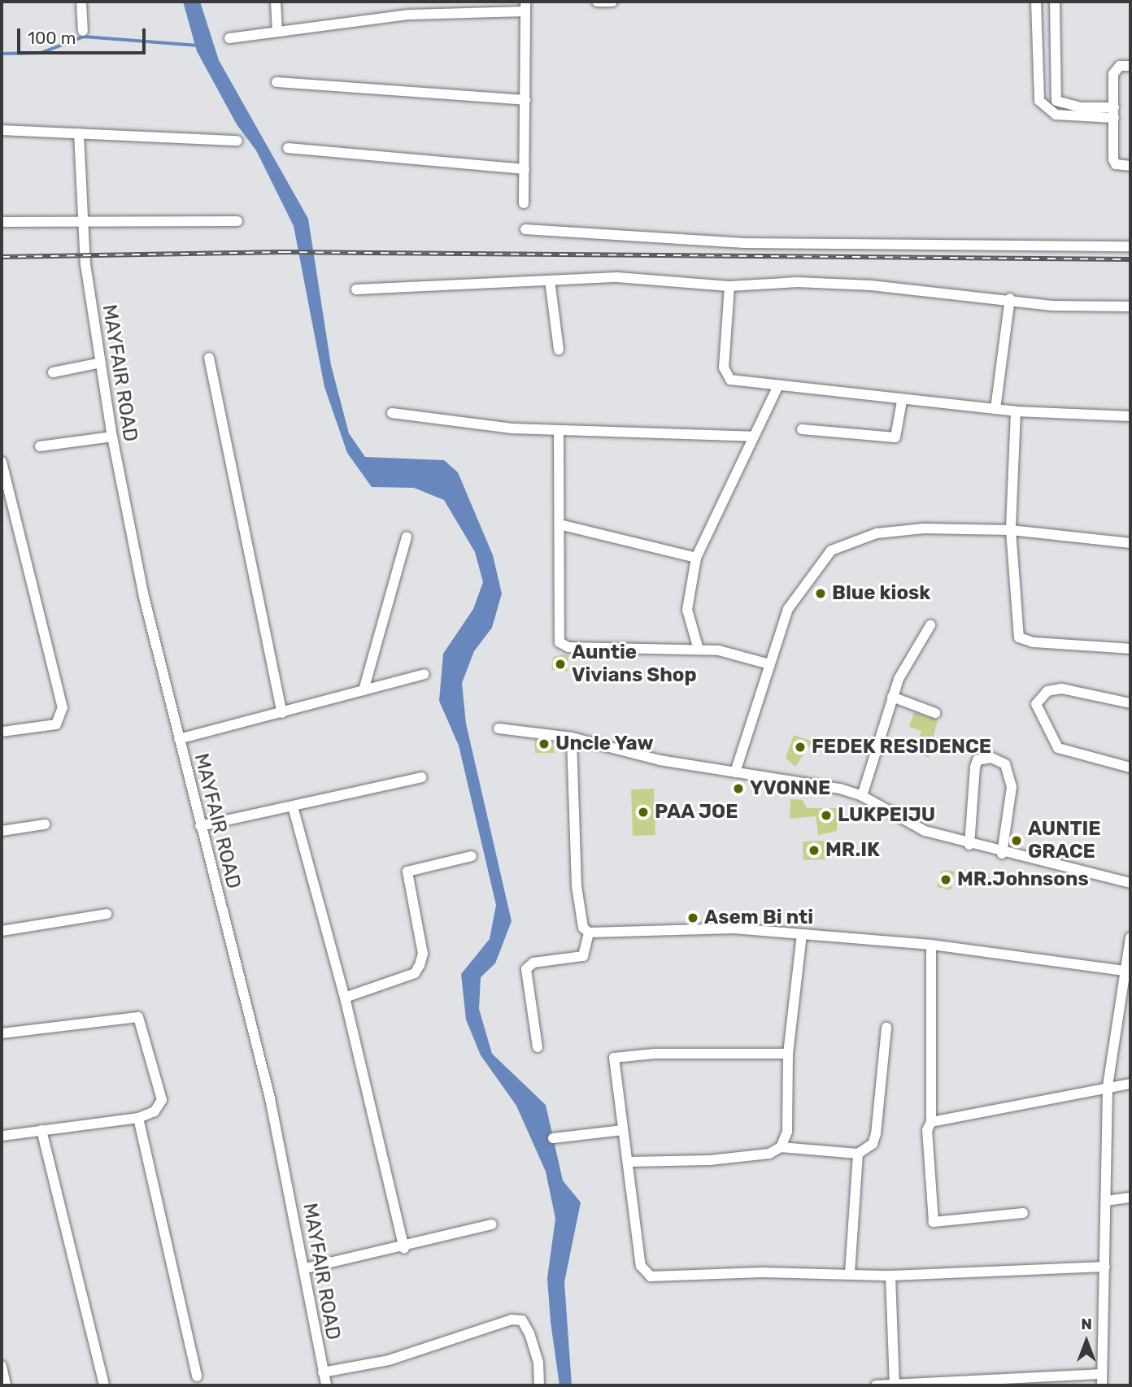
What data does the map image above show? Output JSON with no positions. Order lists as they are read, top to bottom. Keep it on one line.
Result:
{"streets":{"street":["MAYFAIR ROAD"]},"places":["Blue kiosk","Auntie Vivians Shop","Uncle Yaw","FEDEK RESIDENCE","YVONNE","PAA JOE","LUKPEIJU","AUNTIE GRACE","MR.IK","MR.Johnsons","Asem Bi nti"],"scale_bar":"100 m","north":"top"}
